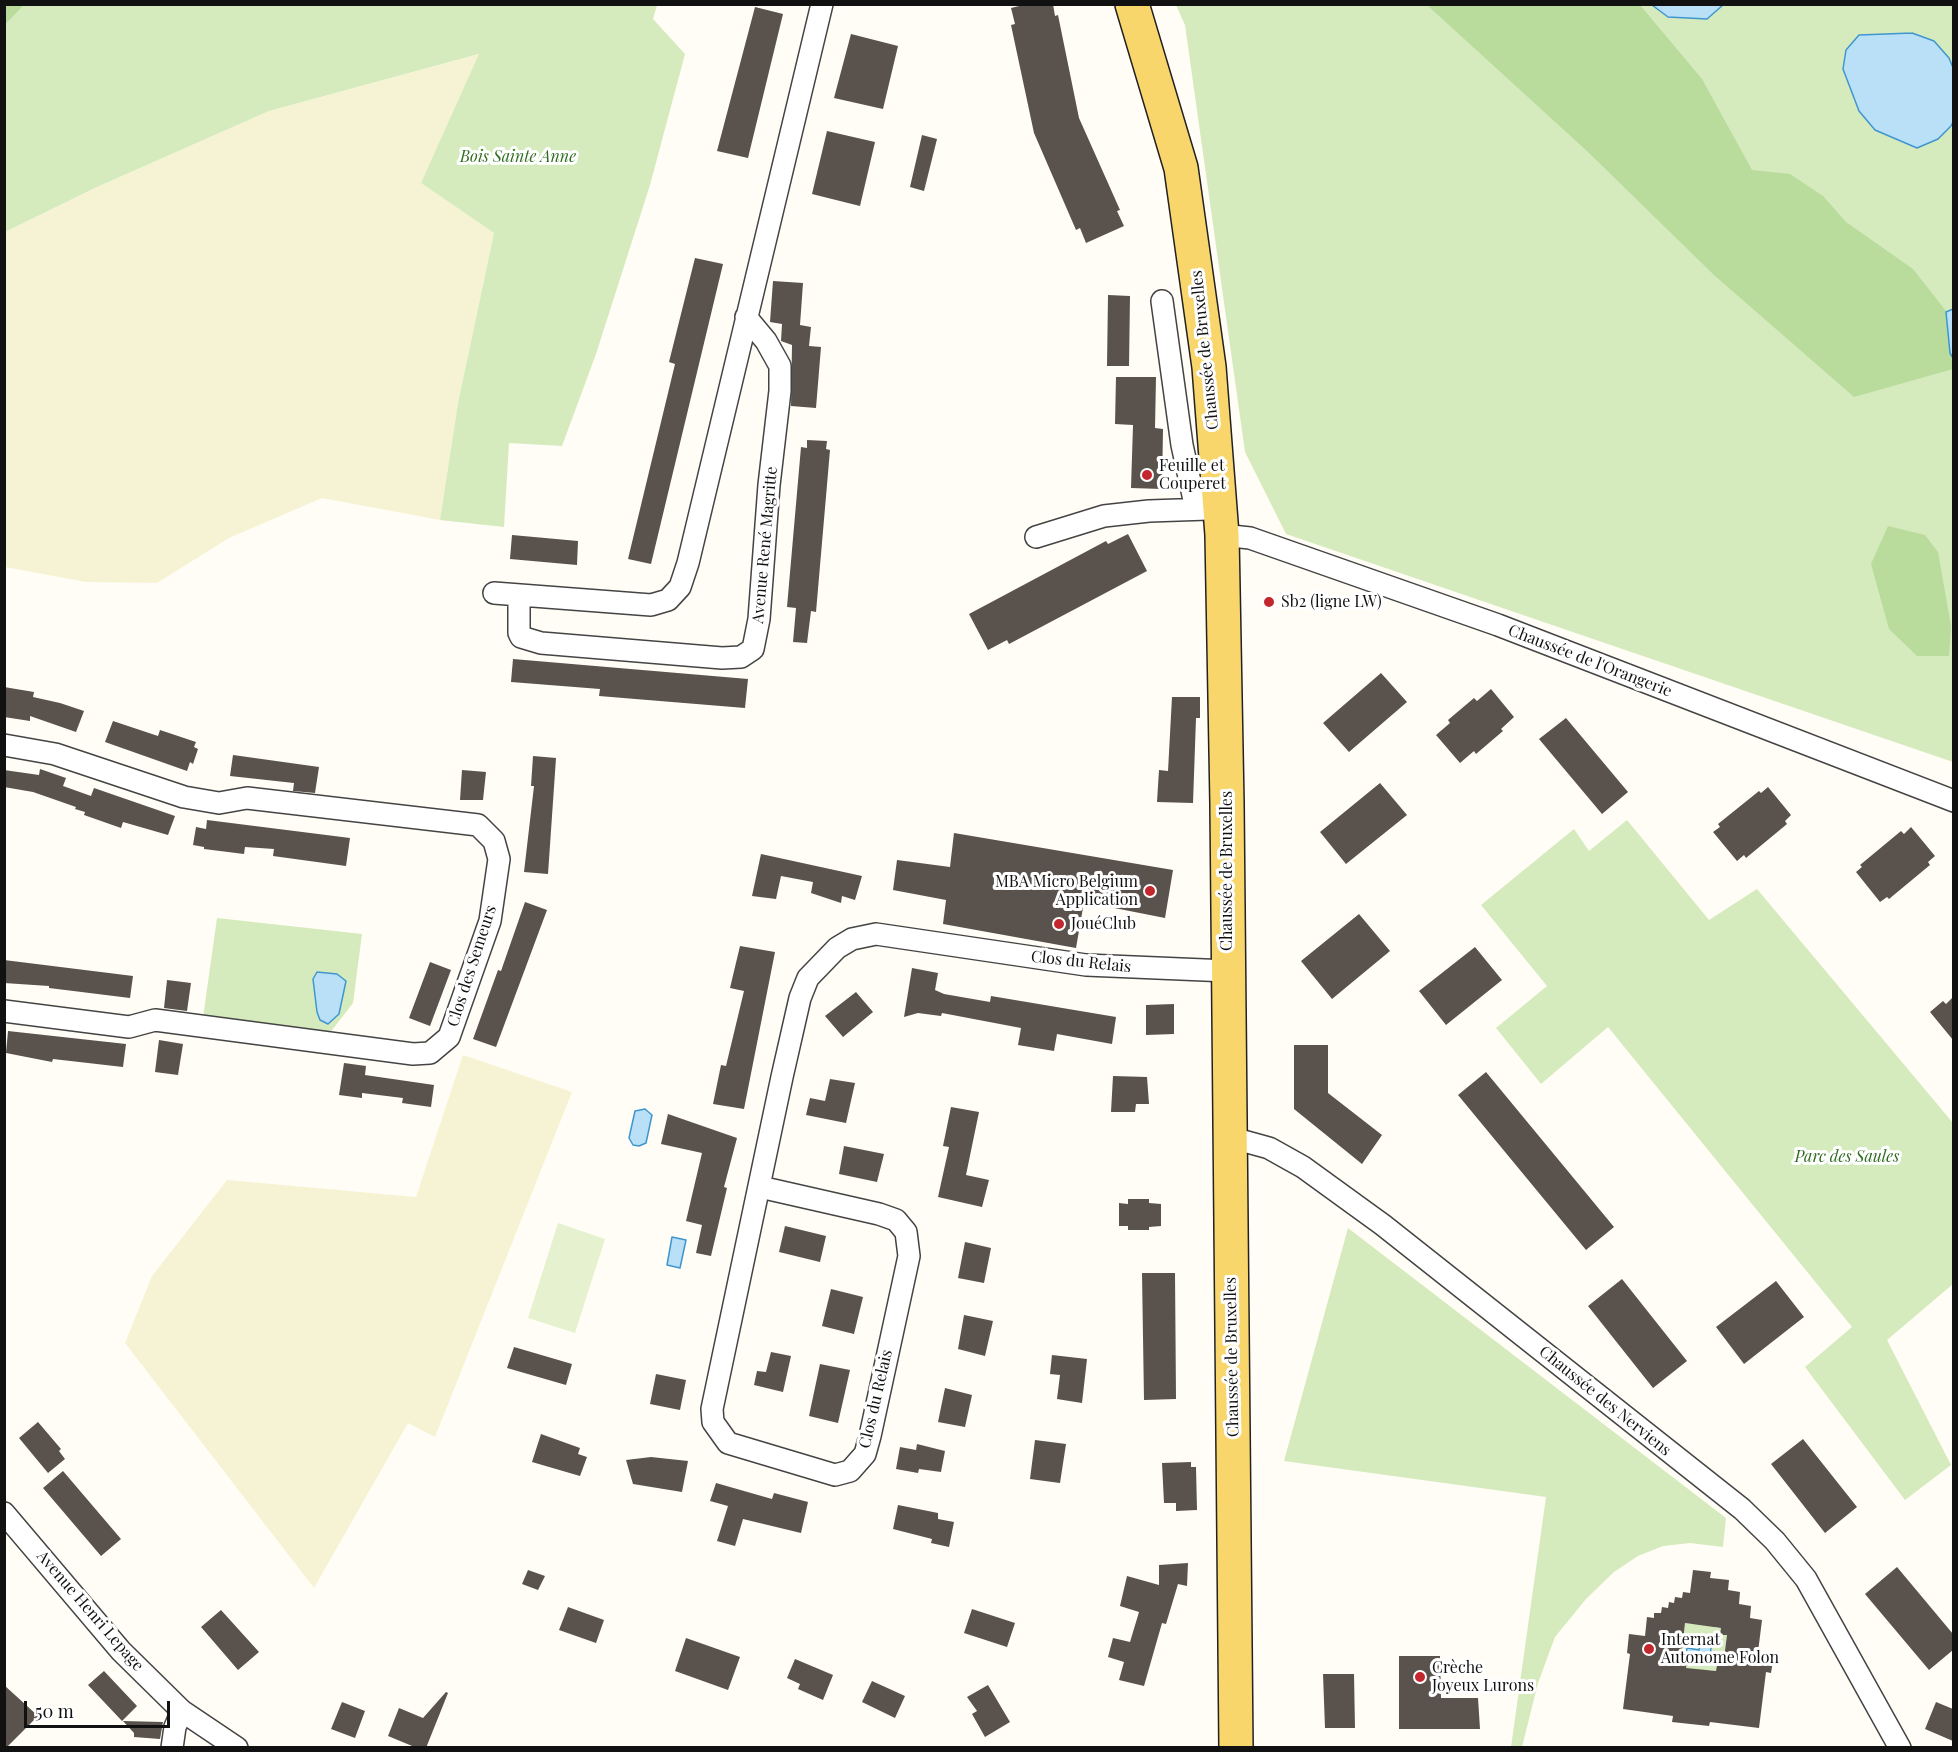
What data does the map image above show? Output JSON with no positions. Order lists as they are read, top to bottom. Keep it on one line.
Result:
{"streets":{"main road":["Chaussée de Bruxelles"],"street":["Avenue René Magritte","Chaussée de l'Orangerie","Clos du Relais","Clos des Semeurs","Chaussée des Nerviens","Avenue Henri Lepage"]},"crossings":[["Chaussée de Bruxelles","Chaussée de l'Orangerie"],["Chaussée de Bruxelles","Clos du Relais"],["Chaussée de Bruxelles","Chaussée des Nerviens"]],"parks":["Bois Sainte Anne","Parc des Saules"],"places":["Feuille et Couperet","Sb2 (ligne LW)","MBA Micro Belgium Application","JouéClub","Internat Autonome Folon","Crèche Joyeux Lurons"],"scale_bar":"50 m"}
